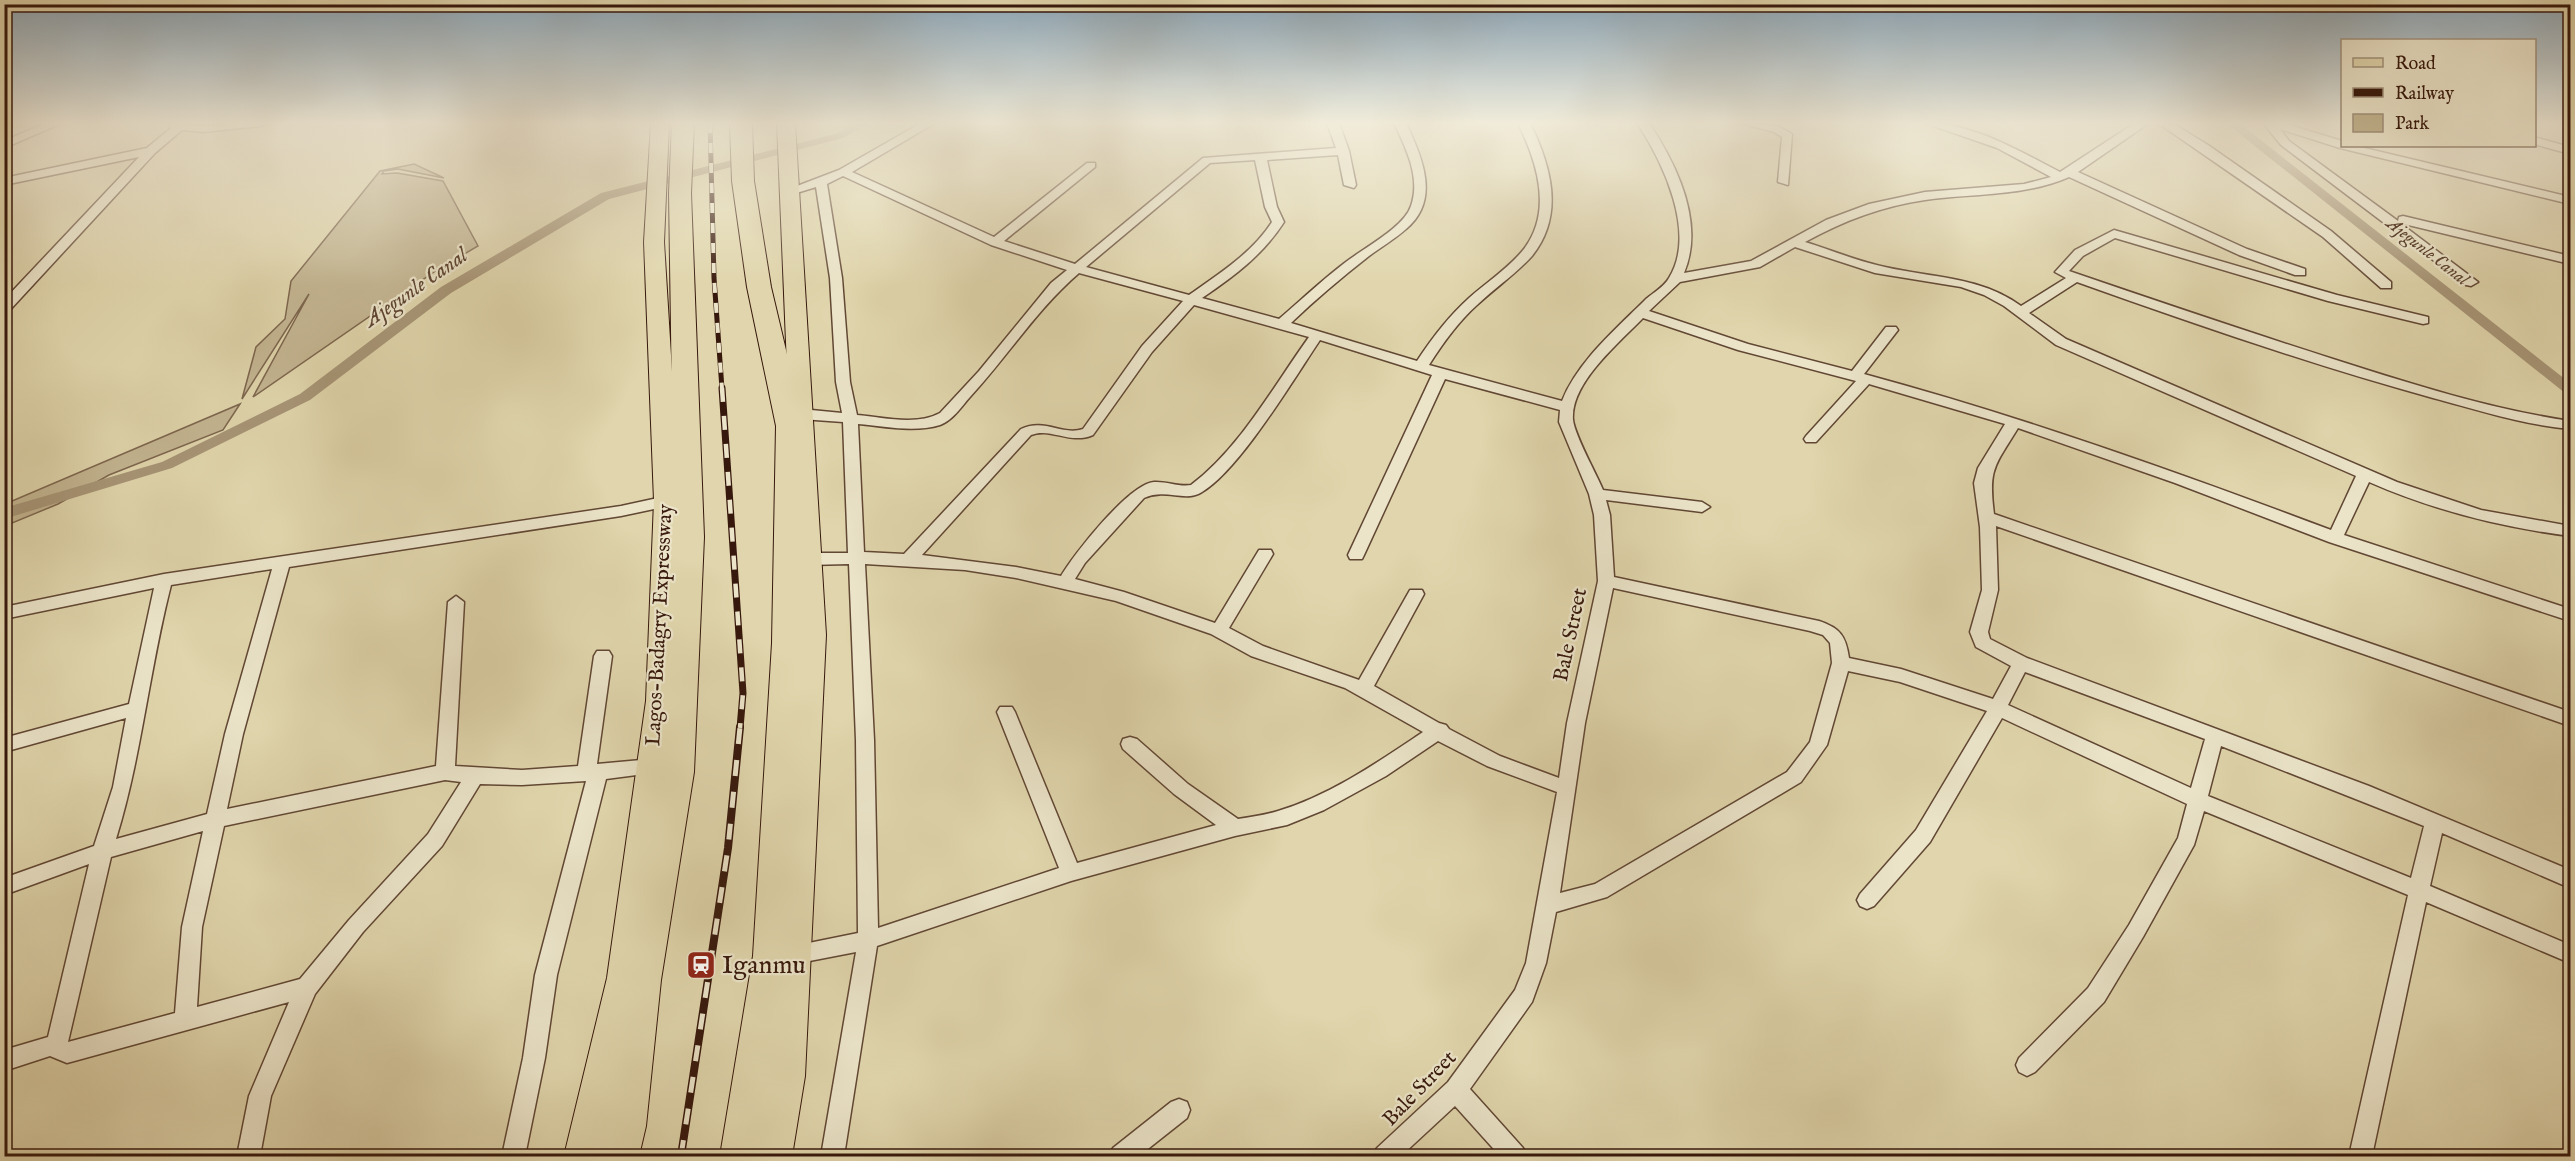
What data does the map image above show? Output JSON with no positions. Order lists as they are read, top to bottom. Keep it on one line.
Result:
{"streets":{"highway":["Lagos-Badagry Expressway"],"street":["Bale Street"]},"water":["Ajegunle Canal"],"places":{"station":["Iganmu"]},"legend":["Road","Railway","Park"]}
